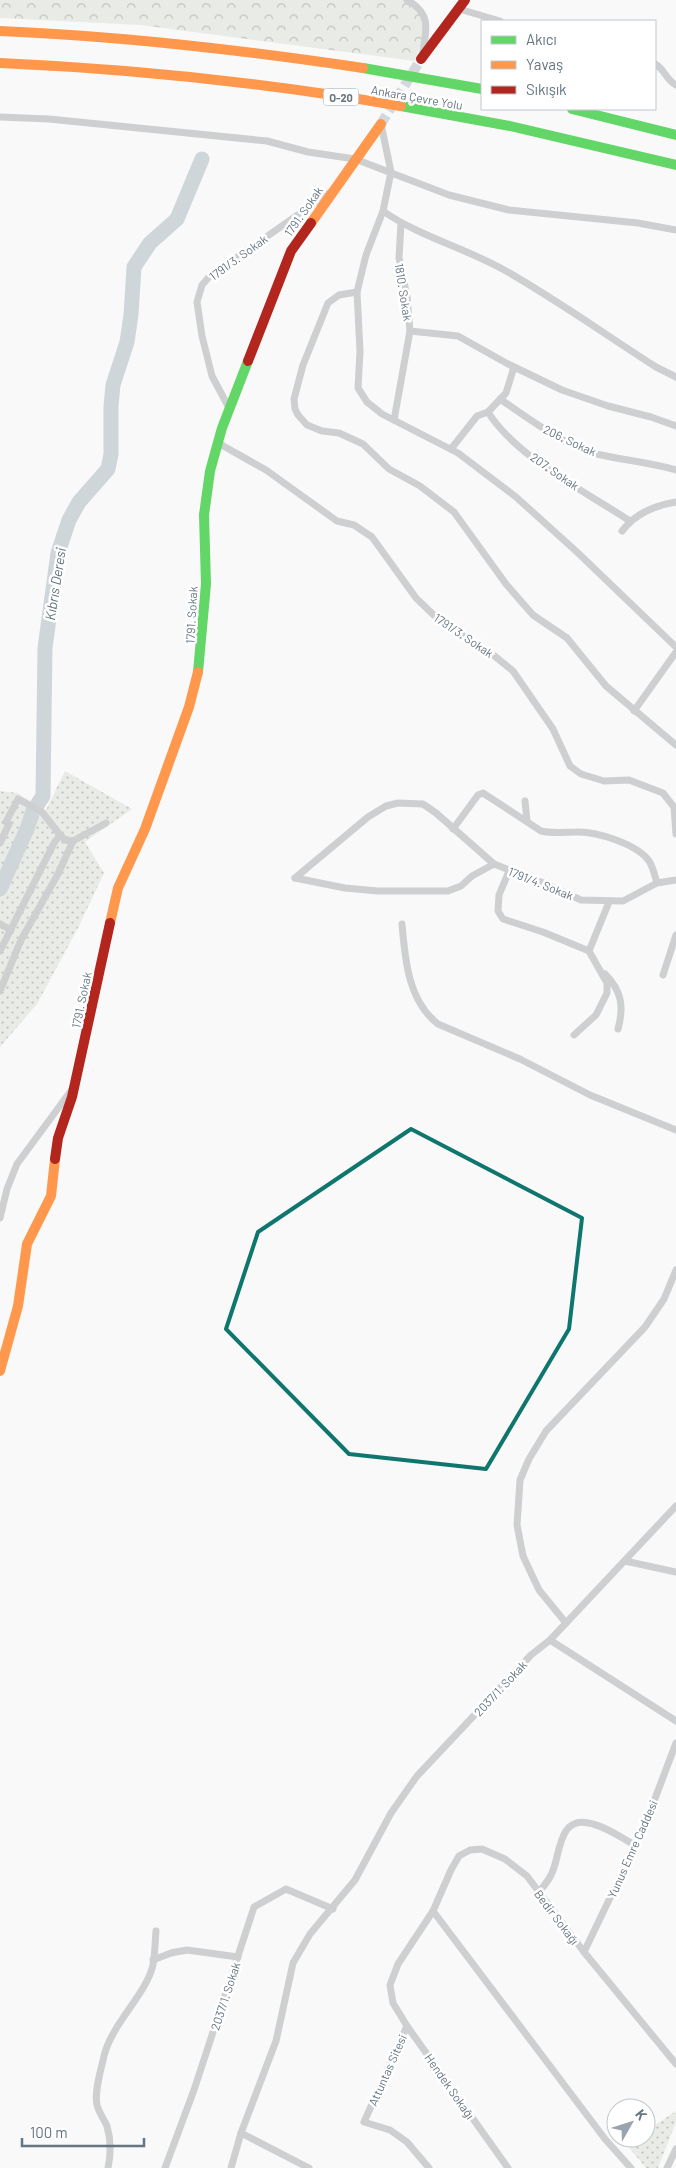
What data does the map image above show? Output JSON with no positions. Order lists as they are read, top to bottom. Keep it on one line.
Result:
{"streets":{"main road":["O-20","Ankara Çevre Yolu","1791. Sokak"],"street":["1791/3. Sokak","1810. Sokak","206. Sokak","207. Sokak","1791/4. Sokak","2037/1. Sokak","Yunus Emre Caddesi","Bedir Sokağı","Attuntas Sitesi","Hendek Sokağı"]},"crossings":[["1791. Sokak","1791/3. Sokak"],["Yunus Emre Caddesi","Bedir Sokağı"],["Bedir Sokağı","Hendek Sokağı"],["Attuntas Sitesi","Hendek Sokağı"]],"water":["Kıbrıs Deresi"],"legend":["Akıcı","Yavaş","Sıkışık"],"scale_bar":"100 m","north":"top right"}
